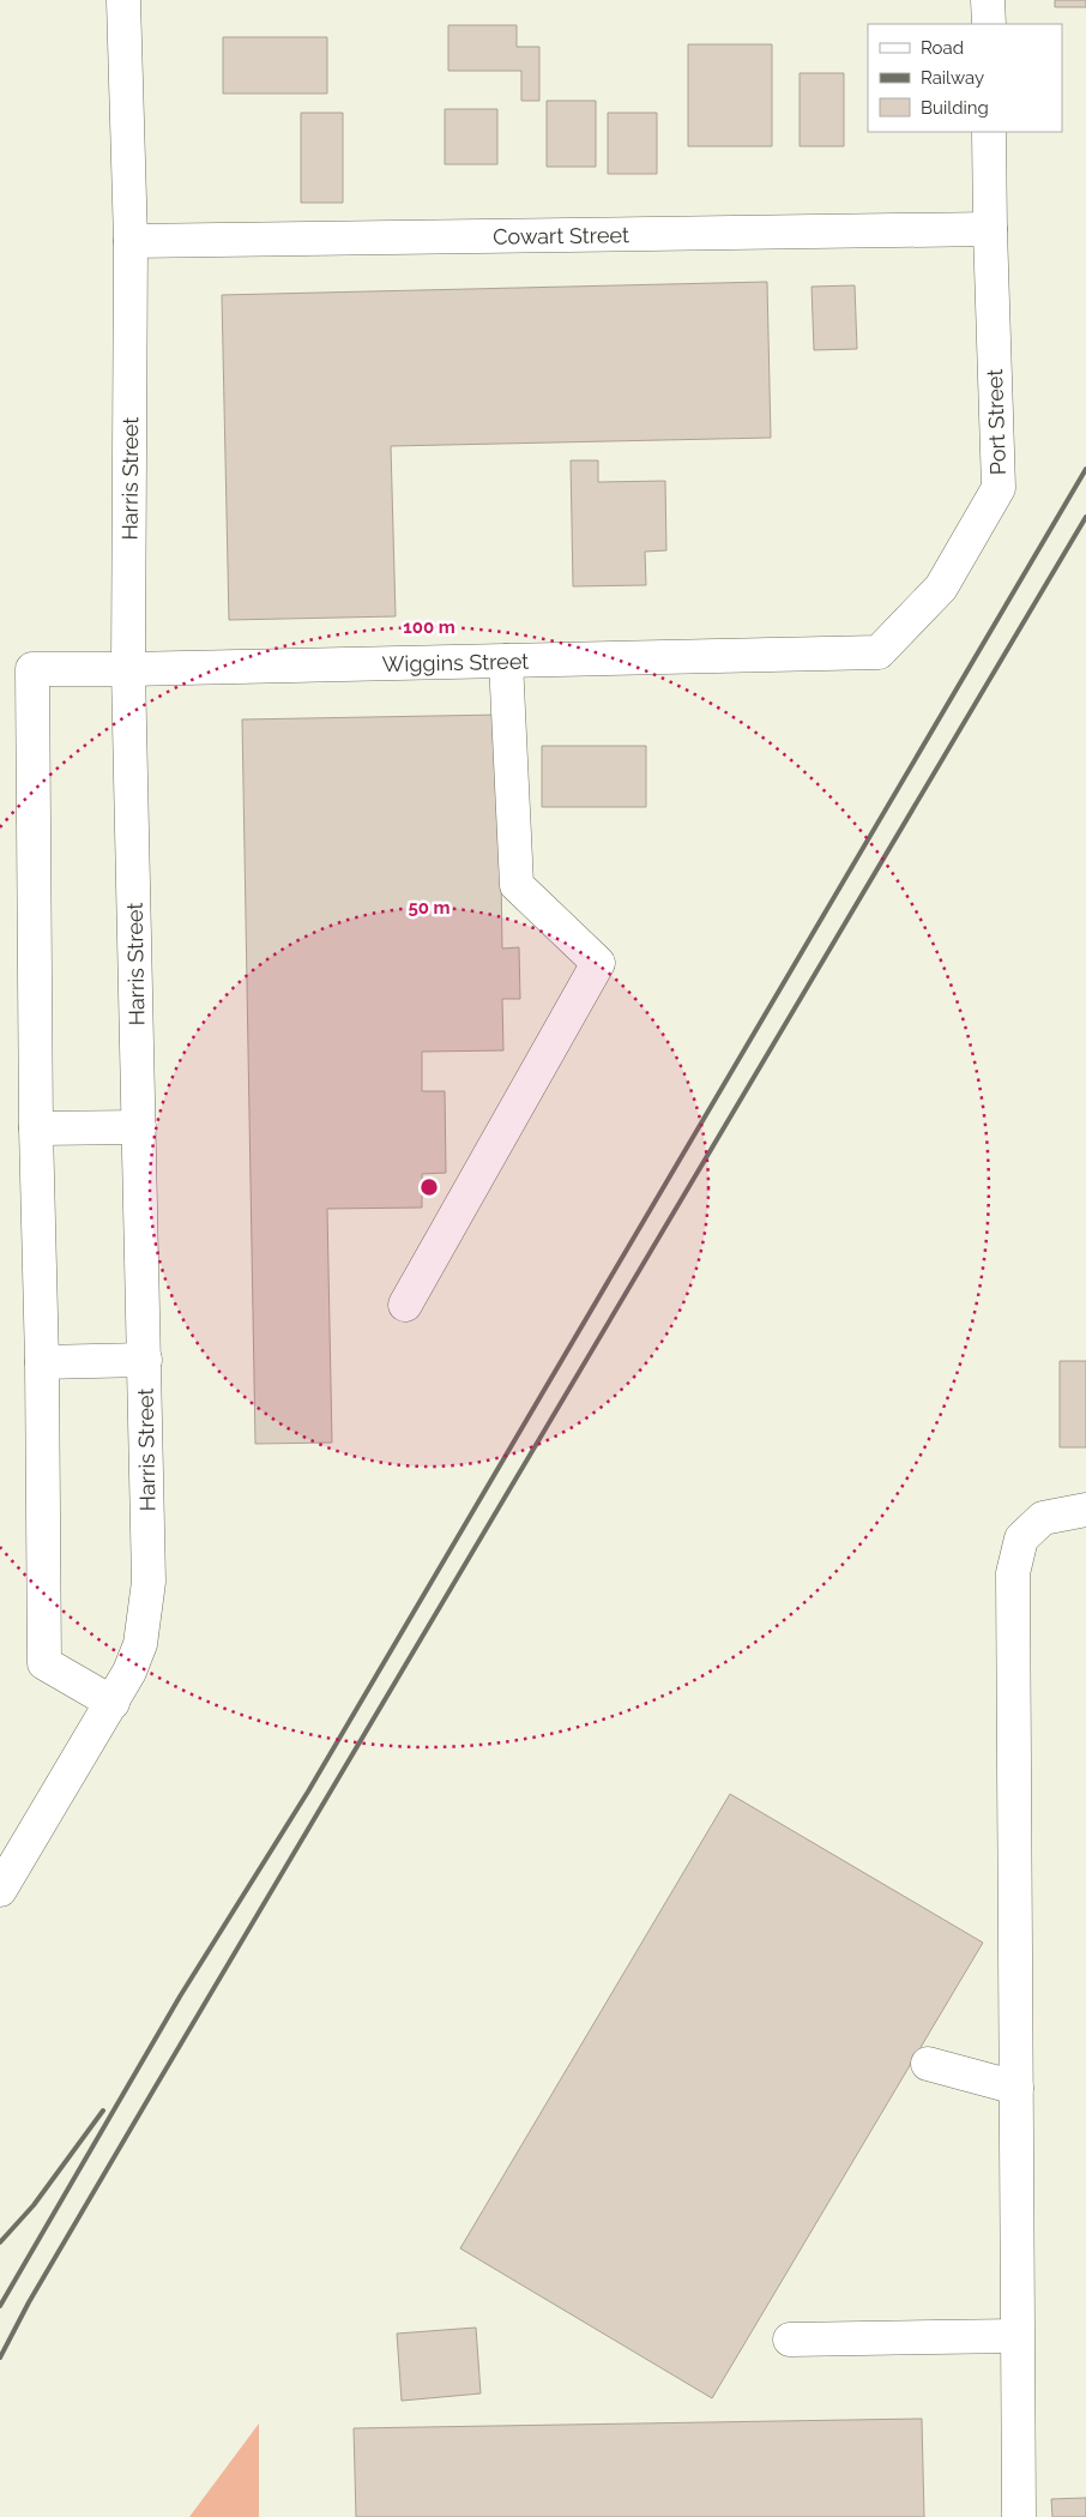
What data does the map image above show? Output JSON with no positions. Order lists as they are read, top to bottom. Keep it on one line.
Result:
{"streets":{"street":["Cowart Street","Port Street","Harris Street","Wiggins Street"]},"crossings":[["Cowart Street","Port Street"],["Cowart Street","Harris Street"],["Port Street","Wiggins Street"],["Harris Street","Wiggins Street"]],"legend":["Road","Railway","Building"],"rings":["100 m","50 m"]}
